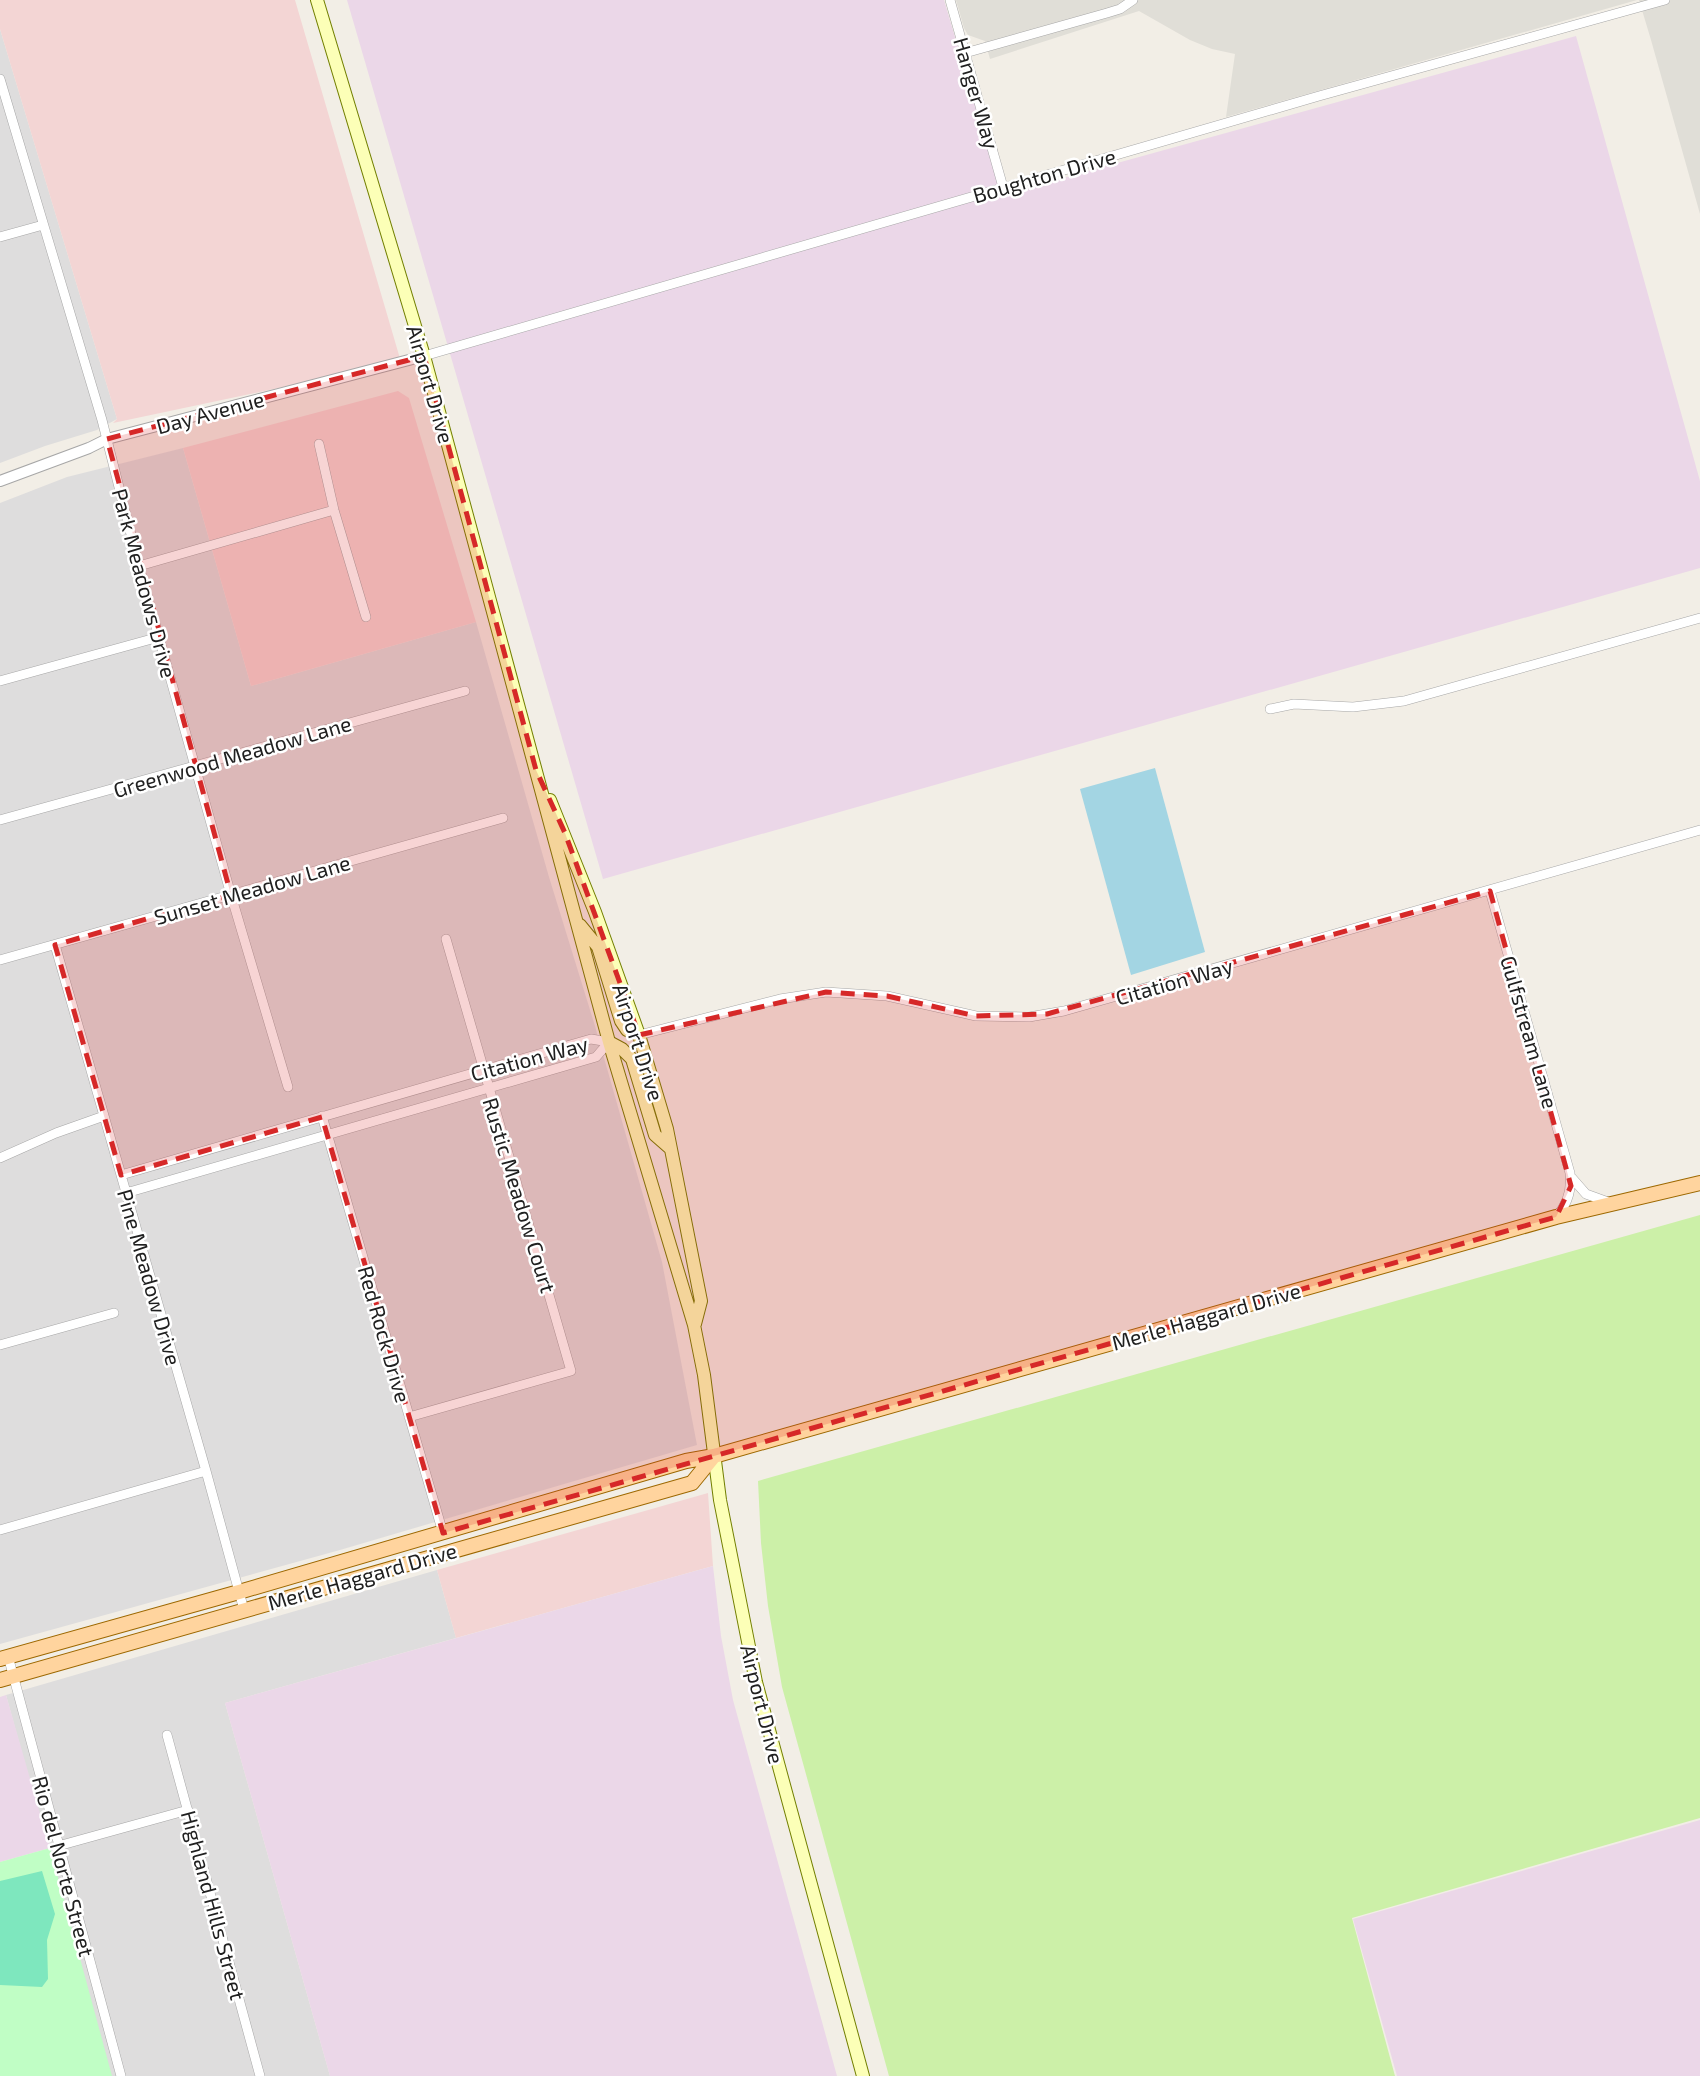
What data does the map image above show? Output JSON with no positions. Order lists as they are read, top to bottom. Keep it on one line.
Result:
{"streets":{"main road":["Airport Drive","Merle Haggard Drive"],"street":["Hanger Way","Boughton Drive","Day Avenue","Park Meadows Drive","Greenwood Meadow Lane","Sunset Meadow Lane","Citation Way","Gulfstream Lane","Rustic Meadow Court","Pine Meadow Drive","Red Rock Drive","Rio del Norte Street","Highland Hills Street"]},"crossings":[["Hanger Way","Boughton Drive"],["Boughton Drive","Airport Drive"],["Boughton Drive","Day Avenue"],["Airport Drive","Day Avenue"],["Airport Drive","Citation Way"],["Airport Drive","Merle Haggard Drive"],["Day Avenue","Park Meadows Drive"],["Park Meadows Drive","Greenwood Meadow Lane"],["Park Meadows Drive","Sunset Meadow Lane"],["Sunset Meadow Lane","Pine Meadow Drive"],["Citation Way","Gulfstream Lane"],["Citation Way","Rustic Meadow Court"],["Citation Way","Pine Meadow Drive"],["Citation Way","Red Rock Drive"],["Gulfstream Lane","Merle Haggard Drive"],["Rustic Meadow Court","Red Rock Drive"],["Pine Meadow Drive","Merle Haggard Drive"],["Merle Haggard Drive","Red Rock Drive"],["Merle Haggard Drive","Rio del Norte Street"]]}
